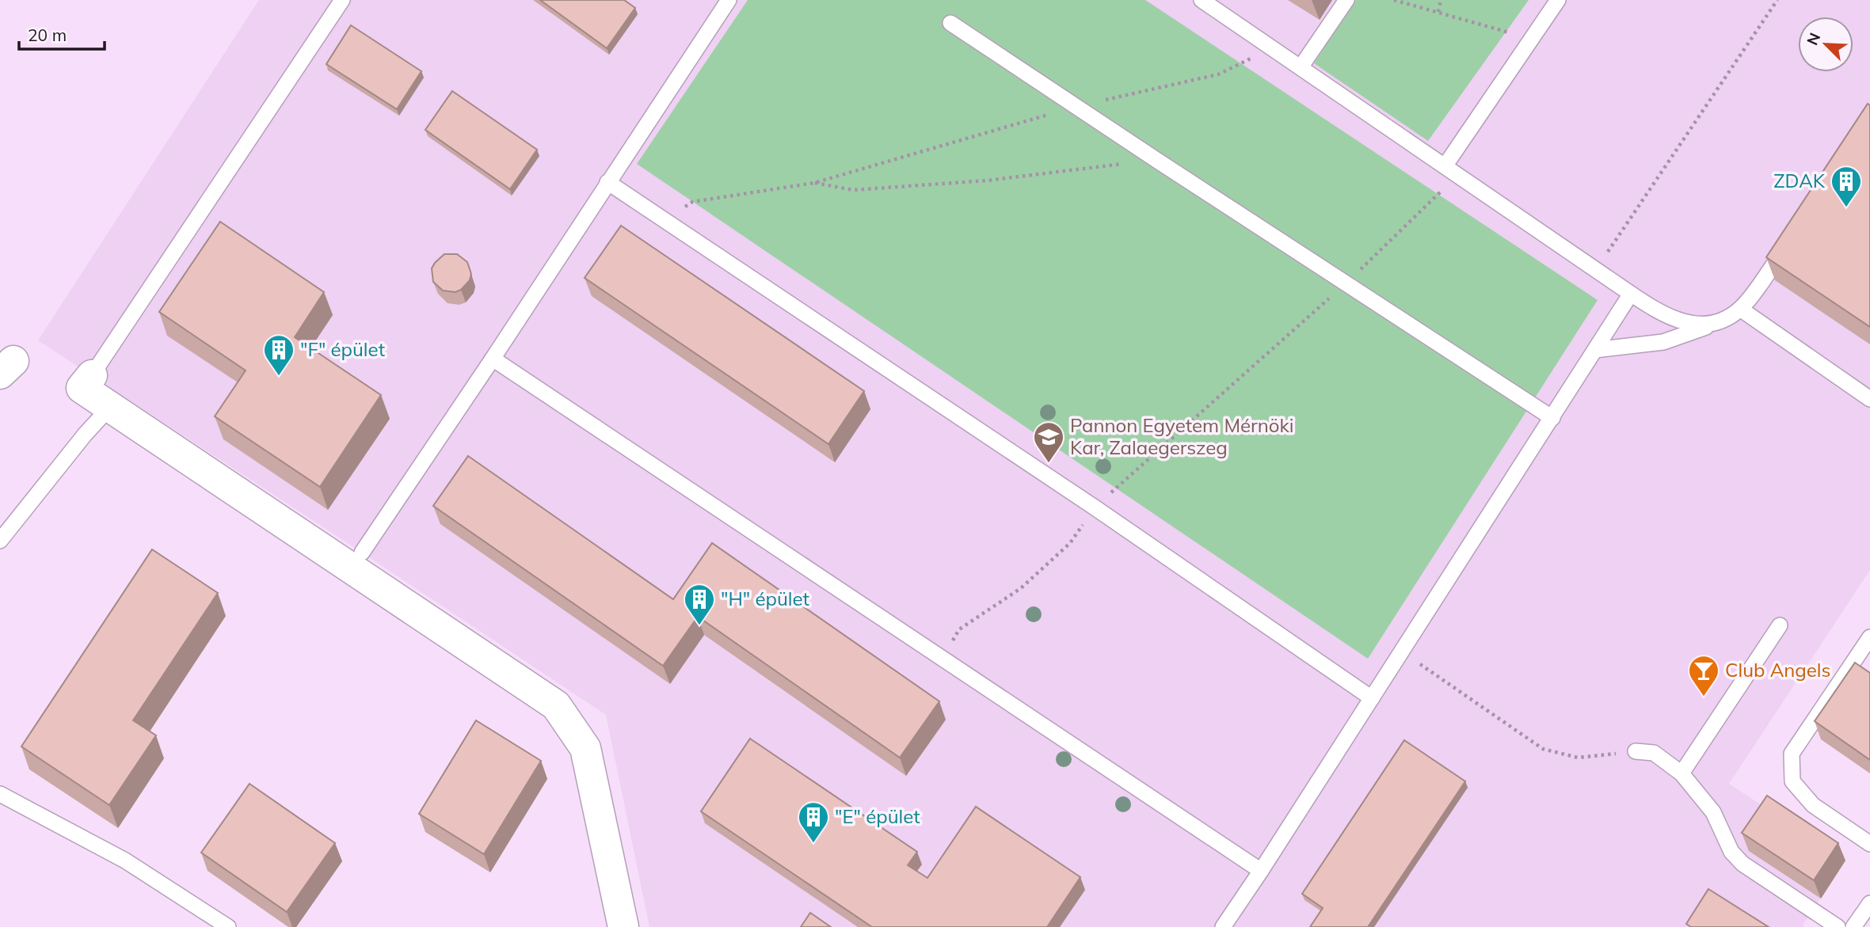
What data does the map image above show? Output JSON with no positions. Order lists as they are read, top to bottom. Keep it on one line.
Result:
{"places":{"building":["ZDAK","\"F\" épület","\"H\" épület","\"E\" épület"],"school or university":["Pannon Egyetem Mérnöki Kar, Zalaegerszeg"],"bar":["Club Angels"]},"scale_bar":"20 m","north":"top left"}
